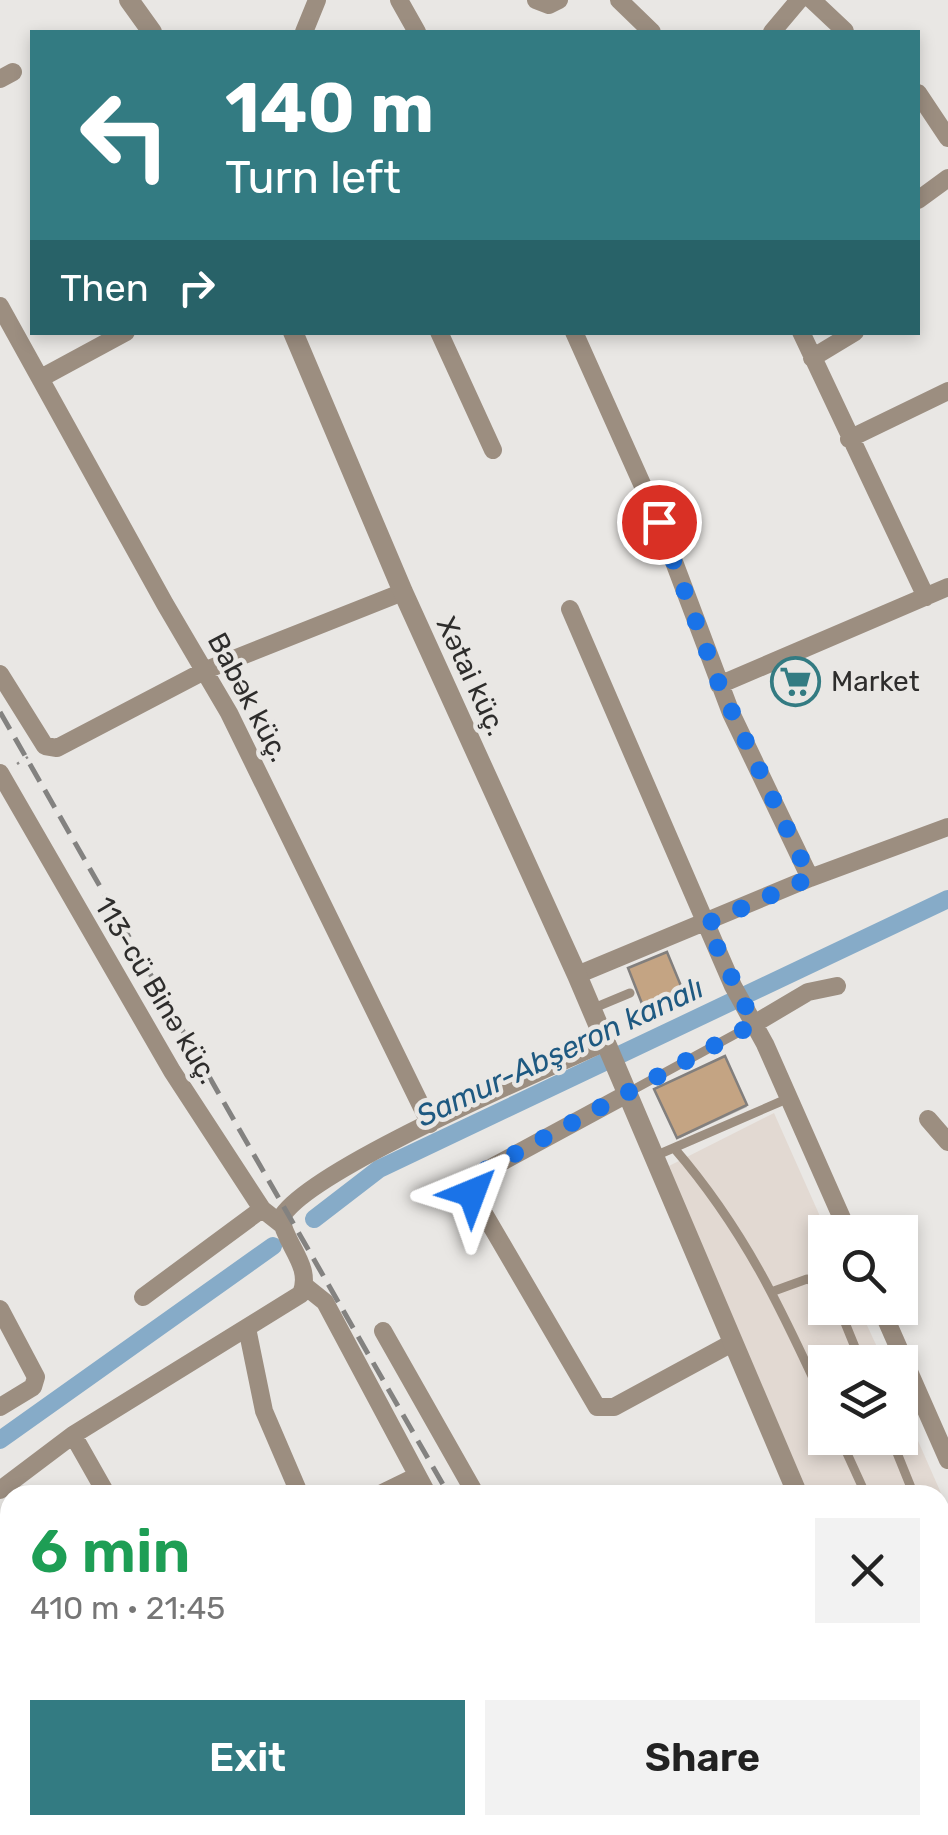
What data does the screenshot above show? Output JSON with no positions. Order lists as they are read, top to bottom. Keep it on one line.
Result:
{"streets":{"street":["Xətai küç.","Babək küç.","113-cü Binə küç."]},"water":["Samur-Abşeron kanalı"],"places":{"supermarket":["Market"]},"page":{"turn":["140 m","Turn left"],"then":"Then","heading":["6 min","410 m · 21:45"],"buttons":["Exit","Share"]}}
